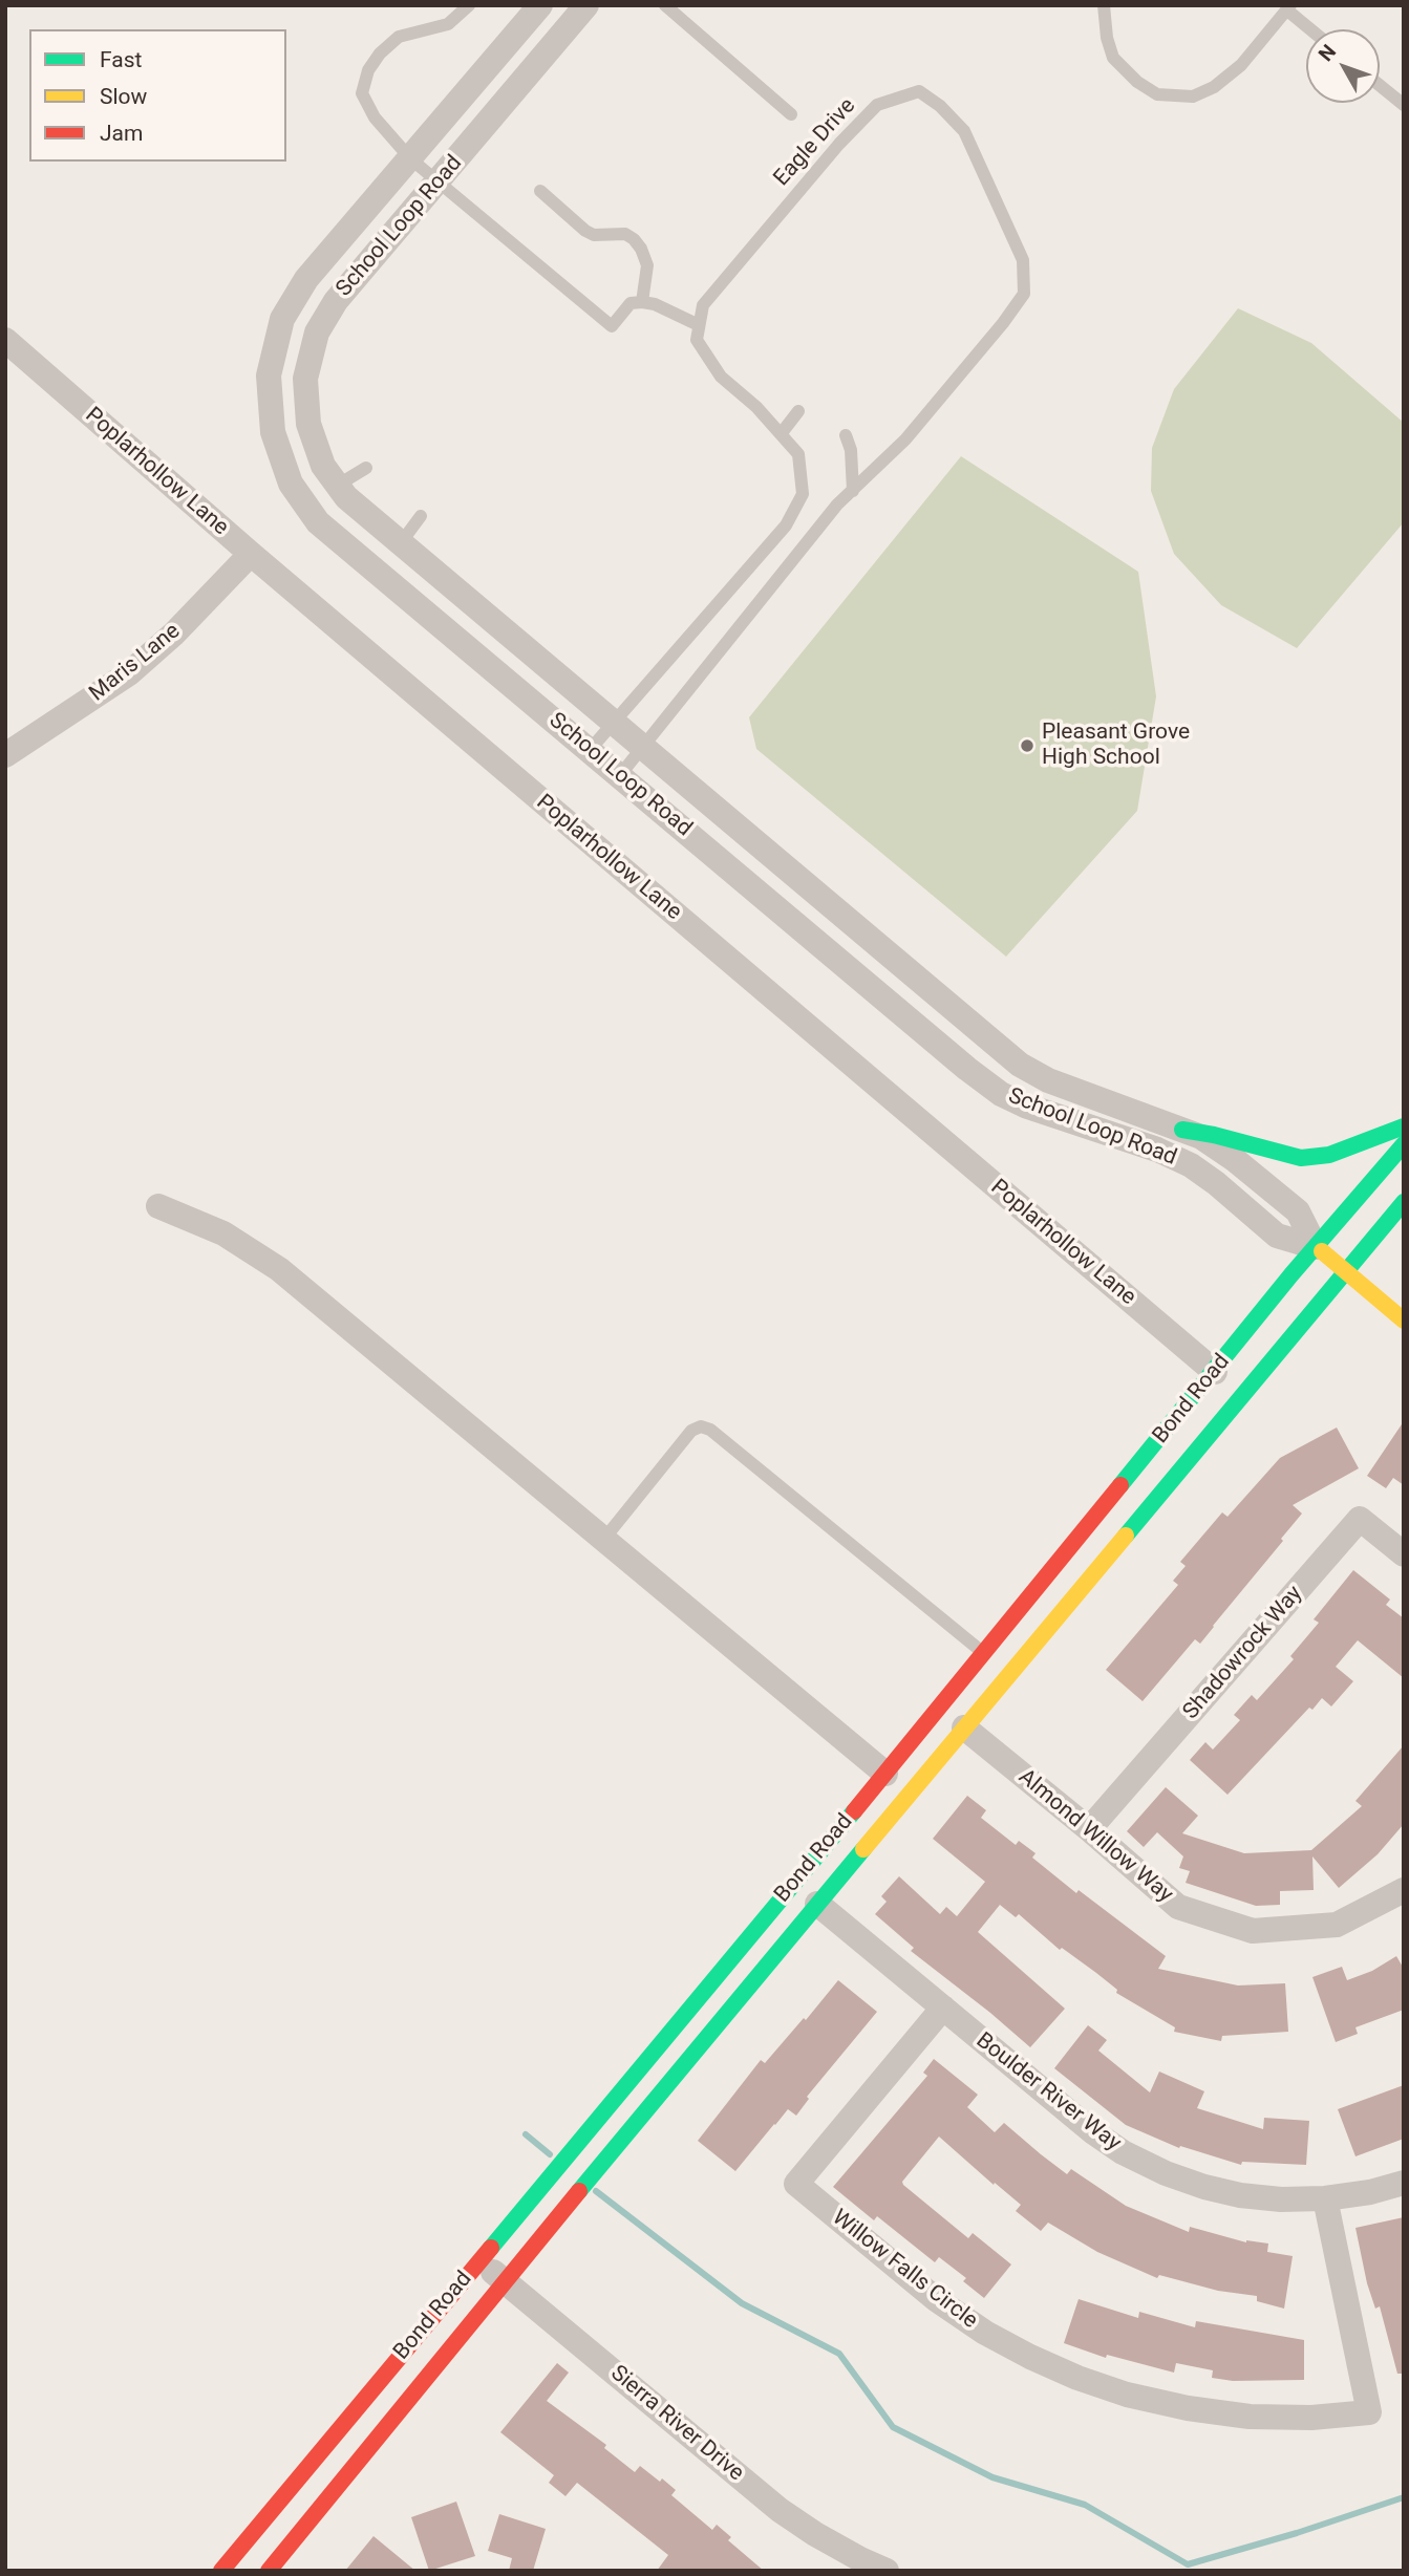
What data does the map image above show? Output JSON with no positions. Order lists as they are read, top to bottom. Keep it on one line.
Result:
{"streets":{"main road":["Bond Road"],"street":["School Loop Road","Poplarhollow Lane","Maris Lane","Shadowrock Way","Almond Willow Way","Boulder River Way","Willow Falls Circle","Sierra River Drive"],"lane":["Eagle Drive"]},"crossings":[["Eagle Drive","School Loop Road"],["School Loop Road","Bond Road"],["Poplarhollow Lane","Maris Lane"],["Poplarhollow Lane","Bond Road"],["Bond Road","Almond Willow Way"],["Bond Road","Boulder River Way"],["Bond Road","Sierra River Drive"],["Shadowrock Way","Almond Willow Way"],["Boulder River Way","Willow Falls Circle"]],"places":["Pleasant Grove High School"],"legend":["Fast","Slow","Jam"],"north":"top left"}
